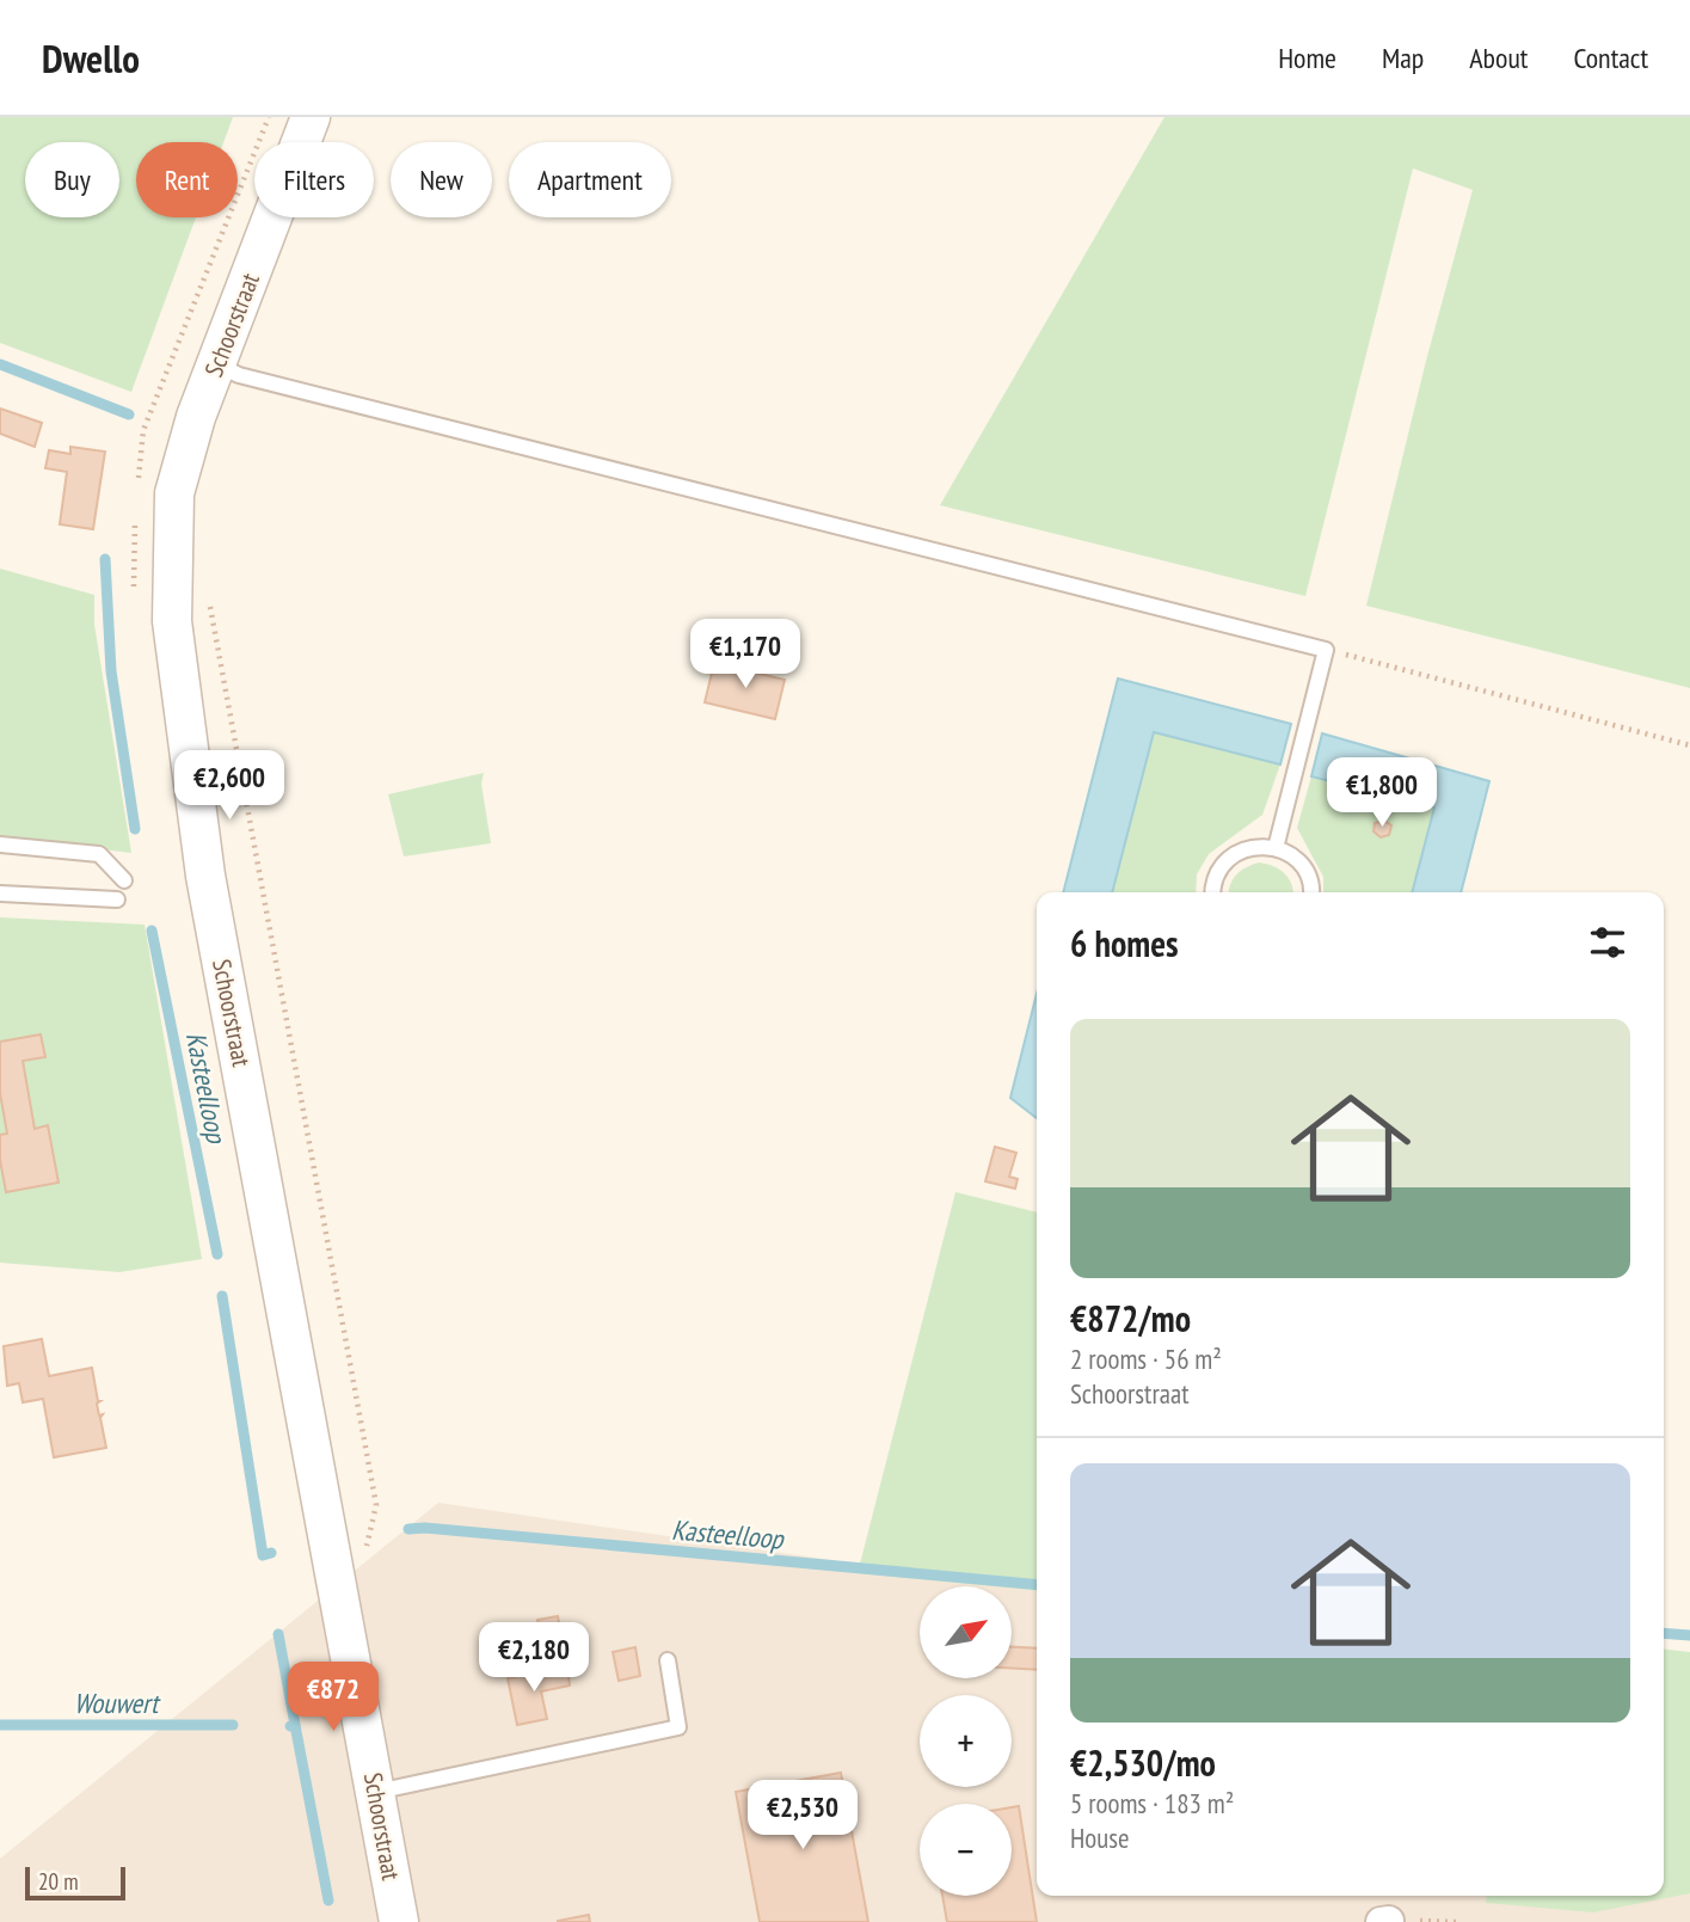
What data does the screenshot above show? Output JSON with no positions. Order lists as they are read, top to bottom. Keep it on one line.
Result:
{"streets":{"street":["Schoorstraat"]},"water":["Kasteelloop","Wouwert"],"scale_bar":"20 m","north":"top right","page":{"header":"Dwello","nav":["Home","Map","About","Contact"],"chip":["Buy","Rent","Filters","New","Apartment"],"price":["€1,170","€2,600","€1,800","€2,180","€872","€2,530"],"heading":"6 homes","list":[{"name":"€872/mo","note":"2 rooms · 56 m² · Schoorstraat"},{"name":"€2,530/mo","note":"5 rooms · 183 m² · House"}],"map_buttons":["+","−"],"scale":"20 m"}}
